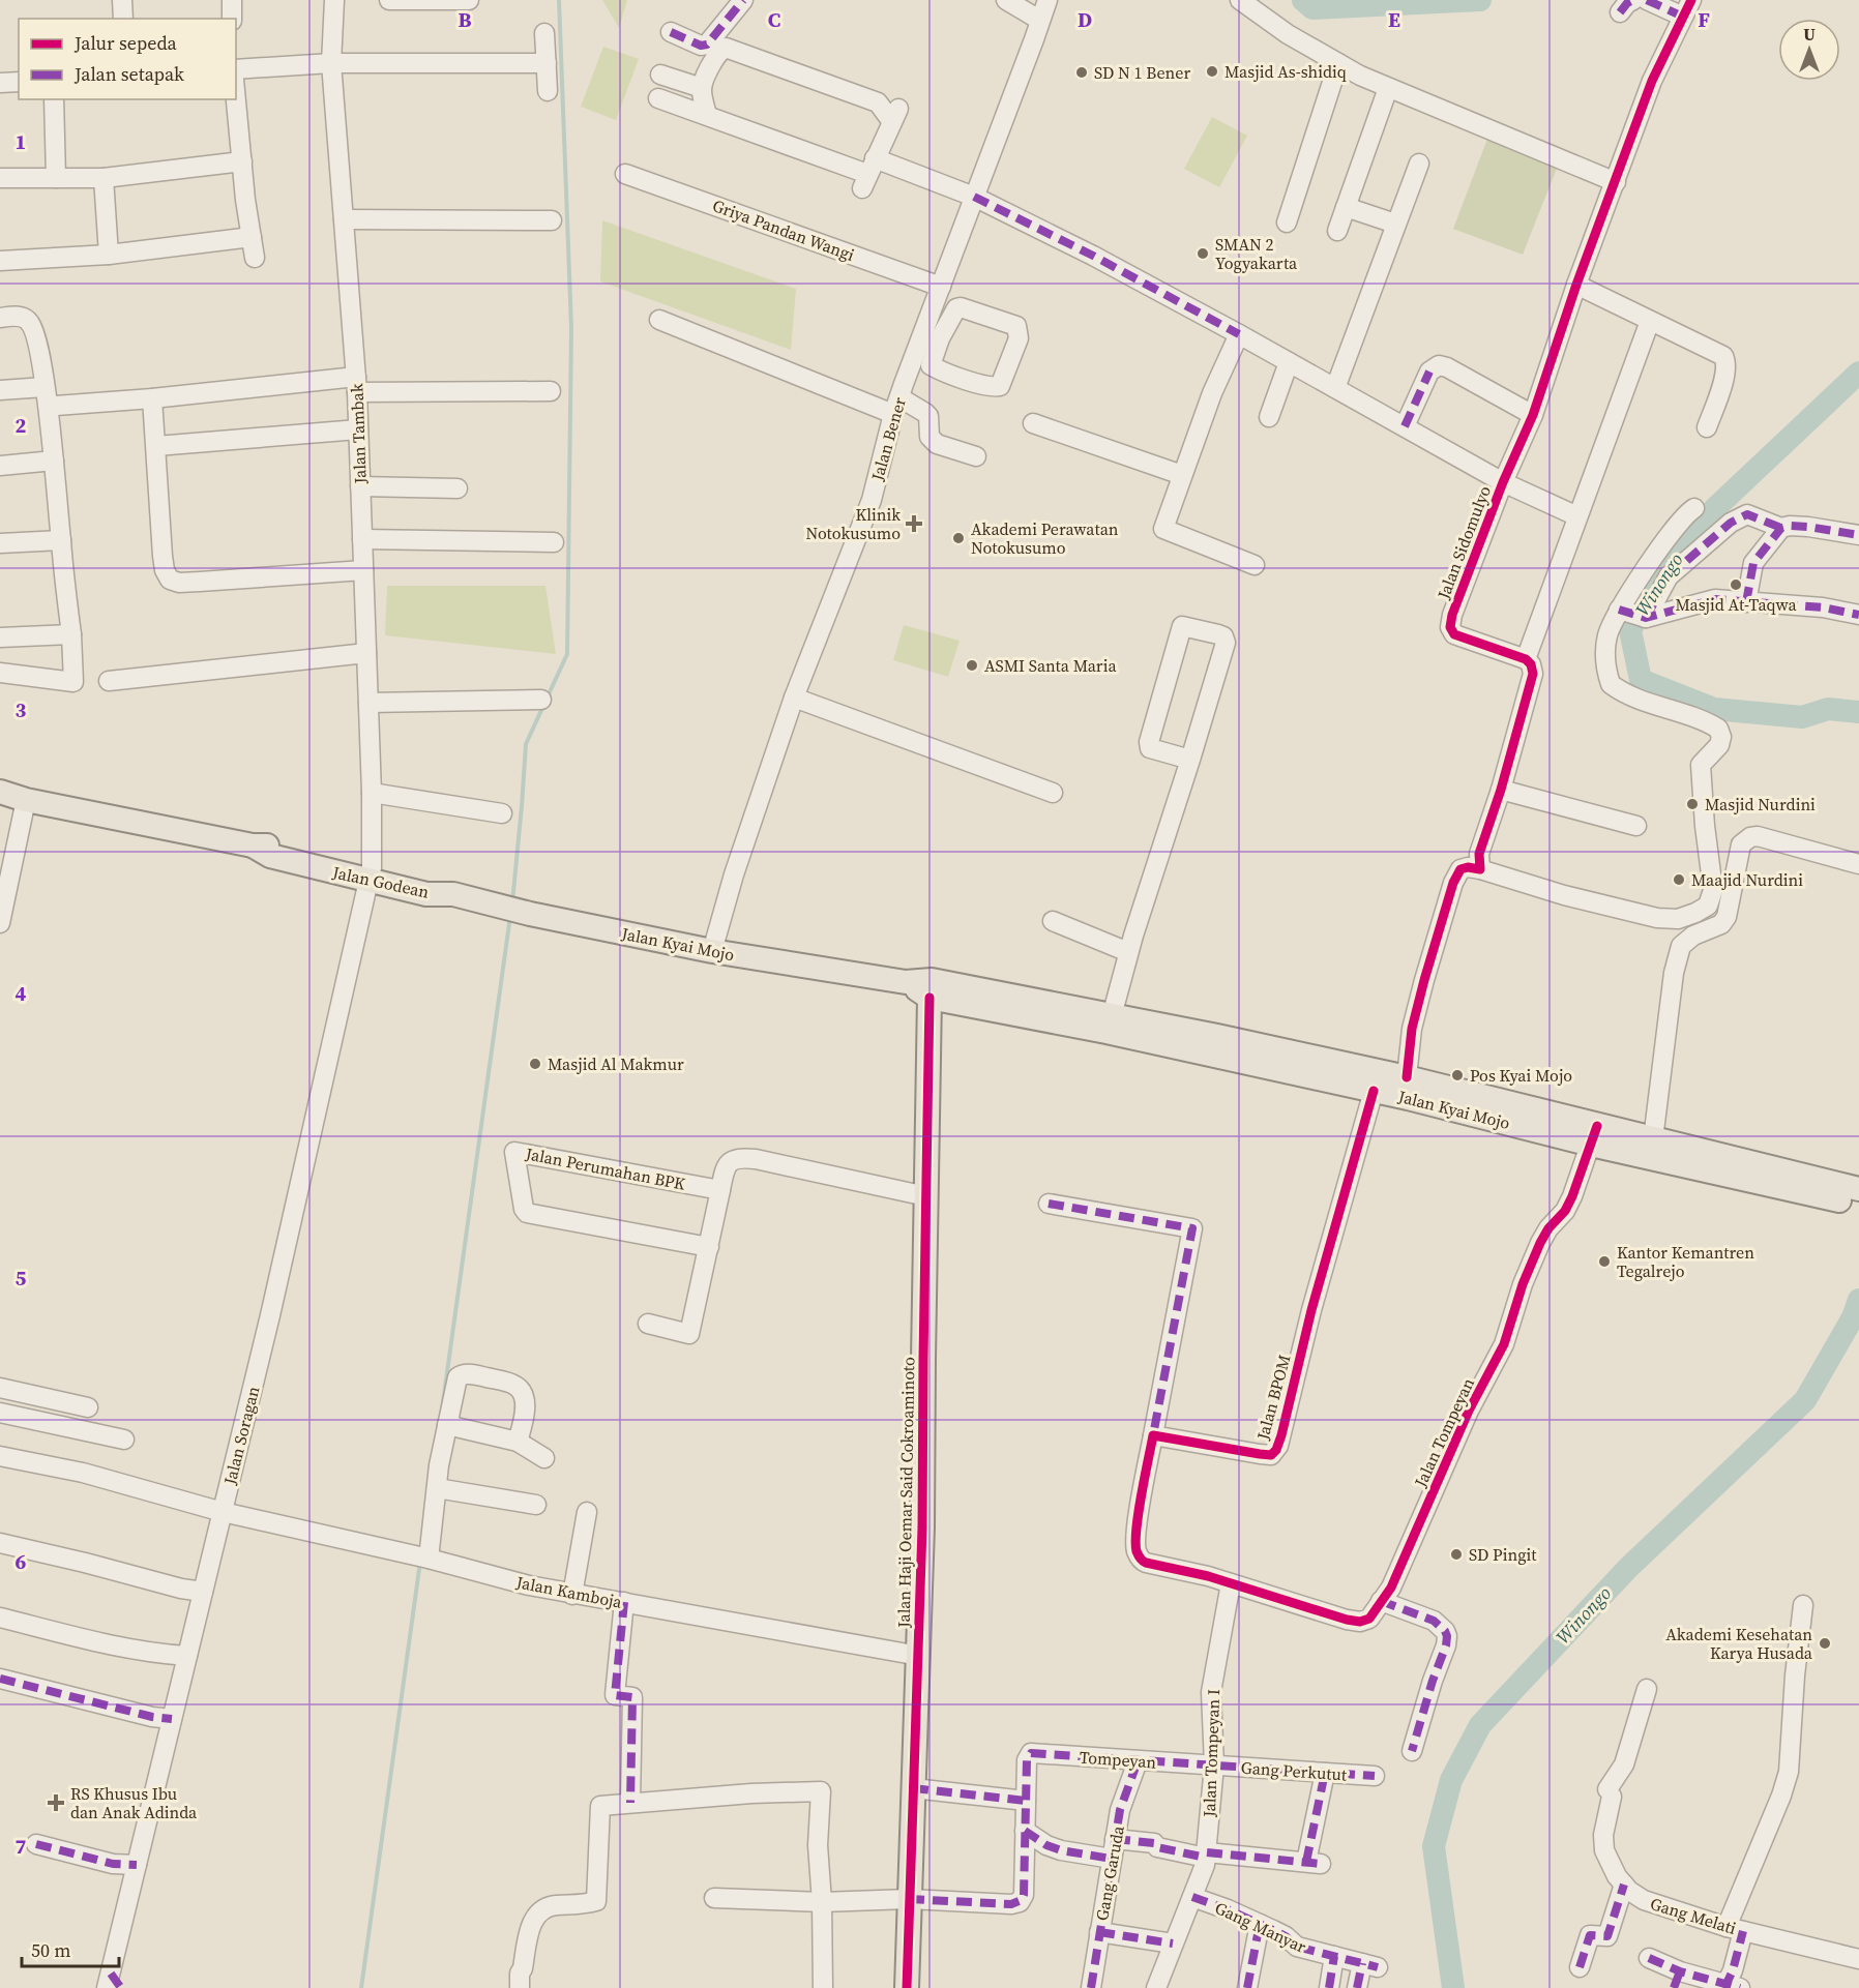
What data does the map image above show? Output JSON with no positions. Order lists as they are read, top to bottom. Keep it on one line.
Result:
{"streets":{"main road":["Jalan Godean","Jalan Kyai Mojo","Jalan Haji Oemar Said Cokroaminoto"],"street":["Griya Pandan Wangi","Jalan Tambak","Jalan Bener","Jalan Sidomulyo","Jalan Perumahan BPK","Jalan BPOM","Jalan Tompeyan","Jalan Soragan","Jalan Kamboja","Jalan Tompeyan I","Tompeyan","Gang Perkutut","Gang Garuda","Gang Melati","Gang Manyar"]},"crossings":[["Griya Pandan Wangi","Jalan Bener"],["Jalan Tambak","Jalan Godean"],["Jalan Tambak","Jalan Soragan"],["Jalan Bener","Jalan Kyai Mojo"],["Jalan Godean","Jalan Kyai Mojo"],["Jalan Godean","Jalan Soragan"],["Jalan Kyai Mojo","Jalan BPOM"],["Jalan Kyai Mojo","Jalan Tompeyan"],["Jalan Kyai Mojo","Jalan Haji Oemar Said Cokroaminoto"],["Jalan Tompeyan","Jalan Tompeyan I"],["Jalan Soragan","Jalan Kamboja"],["Jalan Haji Oemar Said Cokroaminoto","Jalan Kamboja"],["Jalan Tompeyan I","Tompeyan"],["Jalan Tompeyan I","Gang Perkutut"],["Jalan Tompeyan I","Gang Manyar"],["Tompeyan","Gang Perkutut"],["Tompeyan","Gang Garuda"]],"water":["Winongo"],"places":{"other":["Masjid As-shidiq","SD N 1 Bener","SMAN 2 Yogyakarta","Akademi Perawatan Notokusumo","Masjid At-Taqwa","ASMI Santa Maria","Masjid Nurdini","Maajid Nurdini","Masjid Al Makmur","Pos Kyai Mojo","Kantor Kemantren Tegalrejo","SD Pingit","Akademi Kesehatan Karya Husada"],"health":["Klinik Notokusumo","RS Khusus Ibu dan Anak Adinda"]},"legend":["Jalur sepeda","Jalan setapak"],"scale_bar":"50 m","north":"top","grid":{"columns":["B","C","D","E","F"],"rows":["1","2","3","4","5","6","7"]}}
